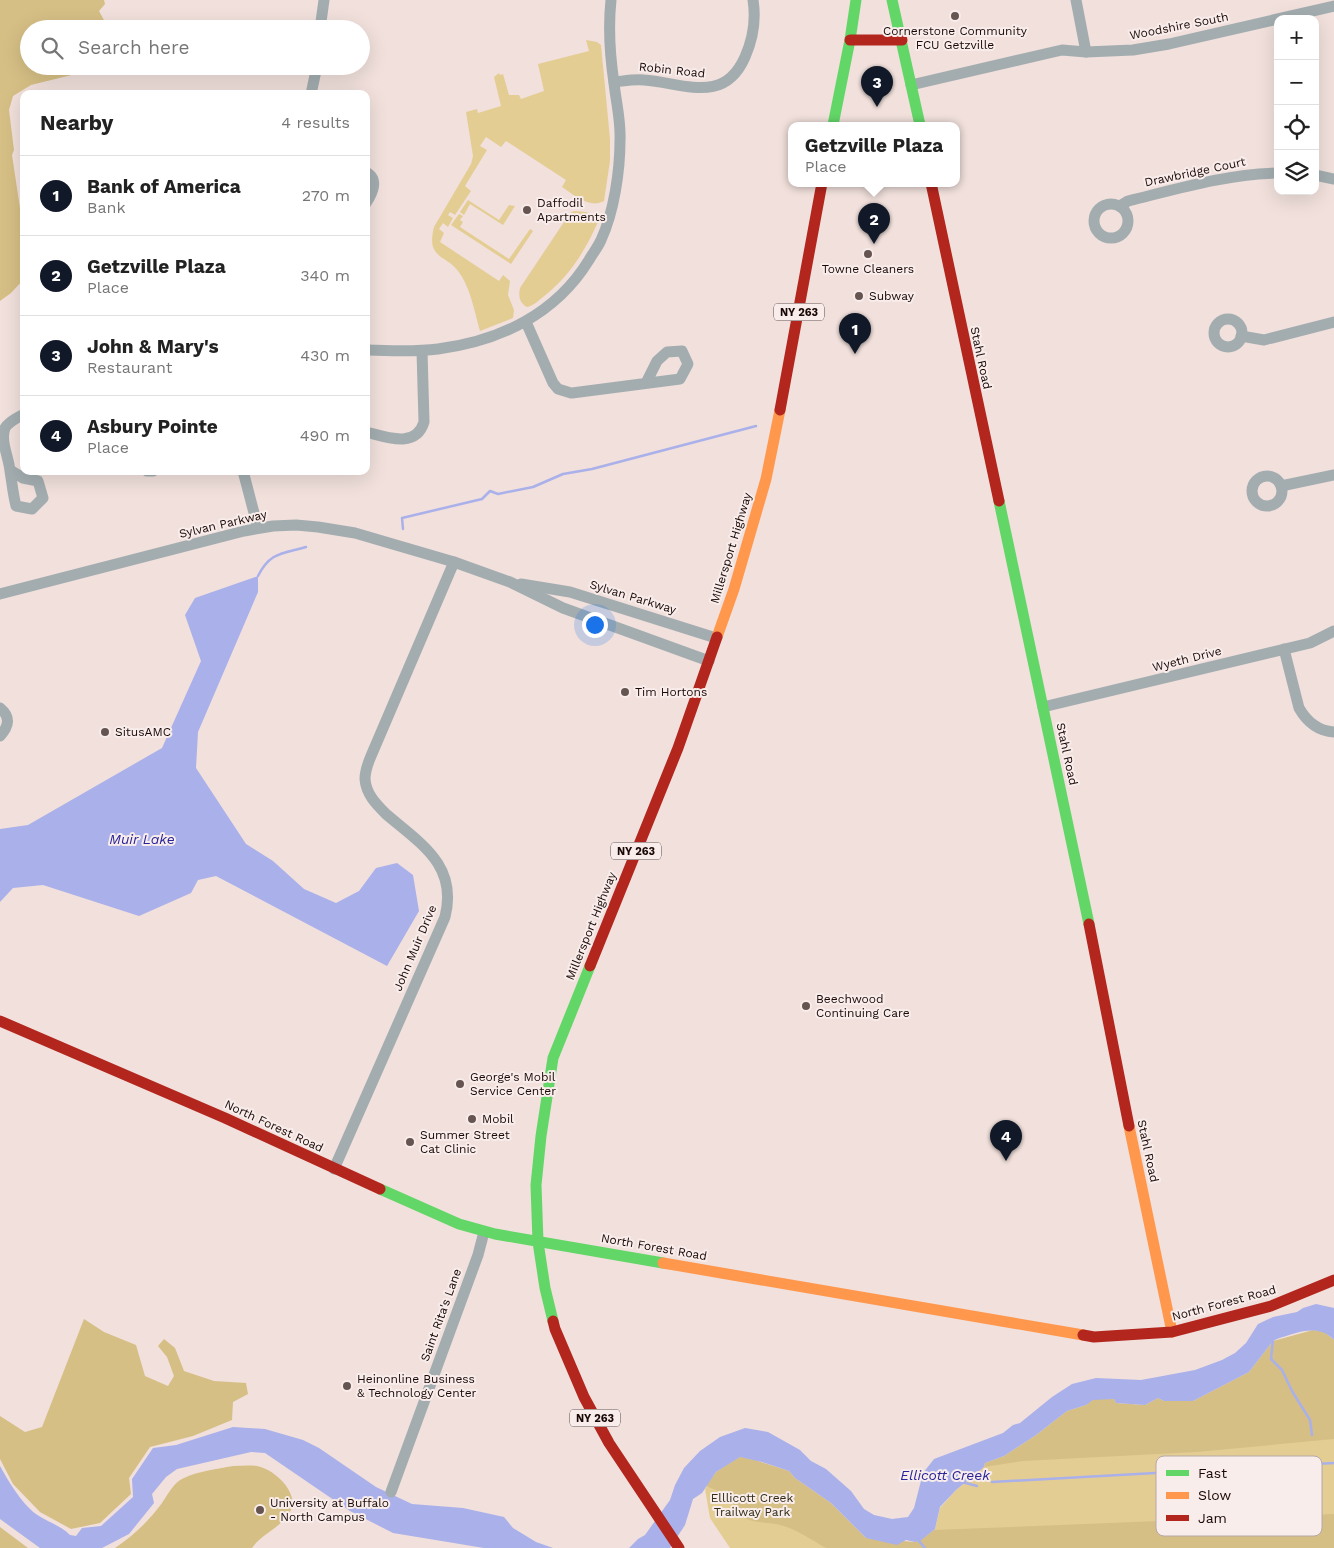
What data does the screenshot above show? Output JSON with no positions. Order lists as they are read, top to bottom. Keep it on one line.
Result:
{"streets":{"street":["Woodshire South","Robin Road","Drawbridge Court","NY 263","Stahl Road","Sylvan Parkway","Millersport Highway","Wyeth Drive","John Muir Drive","North Forest Road","Saint Rita's Lane"]},"crossings":[["Stahl Road","Wyeth Drive"],["Stahl Road","North Forest Road"],["Sylvan Parkway","Millersport Highway"],["Sylvan Parkway","John Muir Drive"],["Millersport Highway","North Forest Road"],["John Muir Drive","North Forest Road"],["North Forest Road","Saint Rita's Lane"]],"water":["Muir Lake","Ellicott Creek"],"parks":["Elllicott Creek Trailway Park"],"places":["Cornerstone Community FCU Getzville","Daffodil Apartments","Towne Cleaners","Subway","Tim Hortons","SitusAMC","Beechwood Continuing Care","George's Mobil Service Center","Mobil","Summer Street Cat Clinic","Heinonline Business & Technology Center","University at Buffalo - North Campus"],"legend":["Fast","Slow","Jam"],"page":{"map_buttons":["+","−"],"search":"Search here","pins":["3","2","1","4"],"heading":["Nearby","4 results"],"popup":["Getzville Plaza","Place"],"list":[{"mark":"1","name":"Bank of America","note":"Bank","value":"270 m"},{"mark":"2","name":"Getzville Plaza","note":"Place","value":"340 m"},{"mark":"3","name":"John & Mary's","note":"Restaurant","value":"430 m"},{"mark":"4","name":"Asbury Pointe","note":"Place","value":"490 m"}]}}
